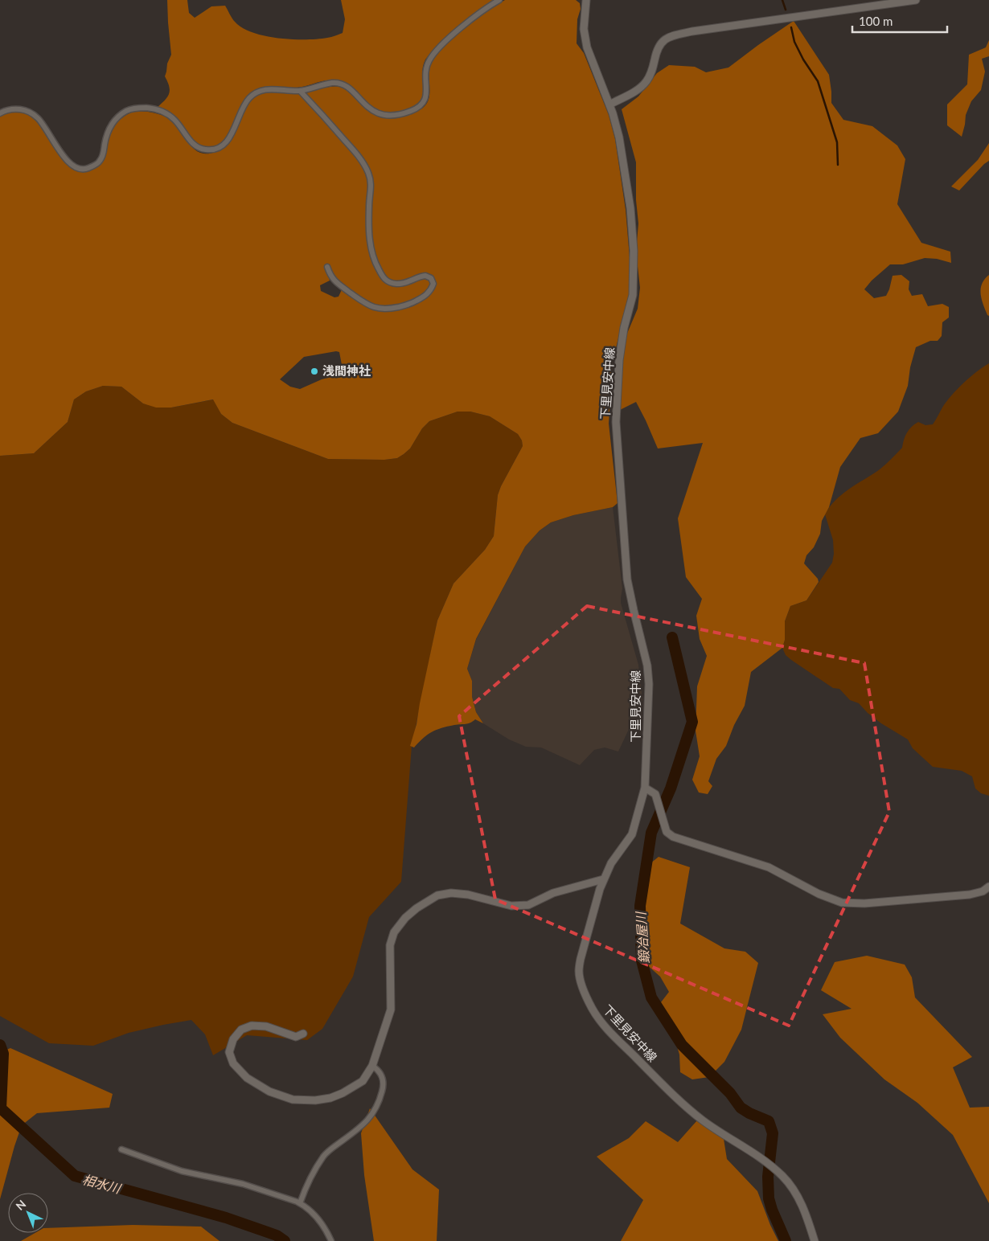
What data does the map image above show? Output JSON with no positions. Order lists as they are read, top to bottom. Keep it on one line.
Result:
{"streets":{"street":["下里見安中線"]},"water":["鍛冶屋川","相水川"],"places":["浅間神社"],"scale_bar":"100 m","north":"top left"}
